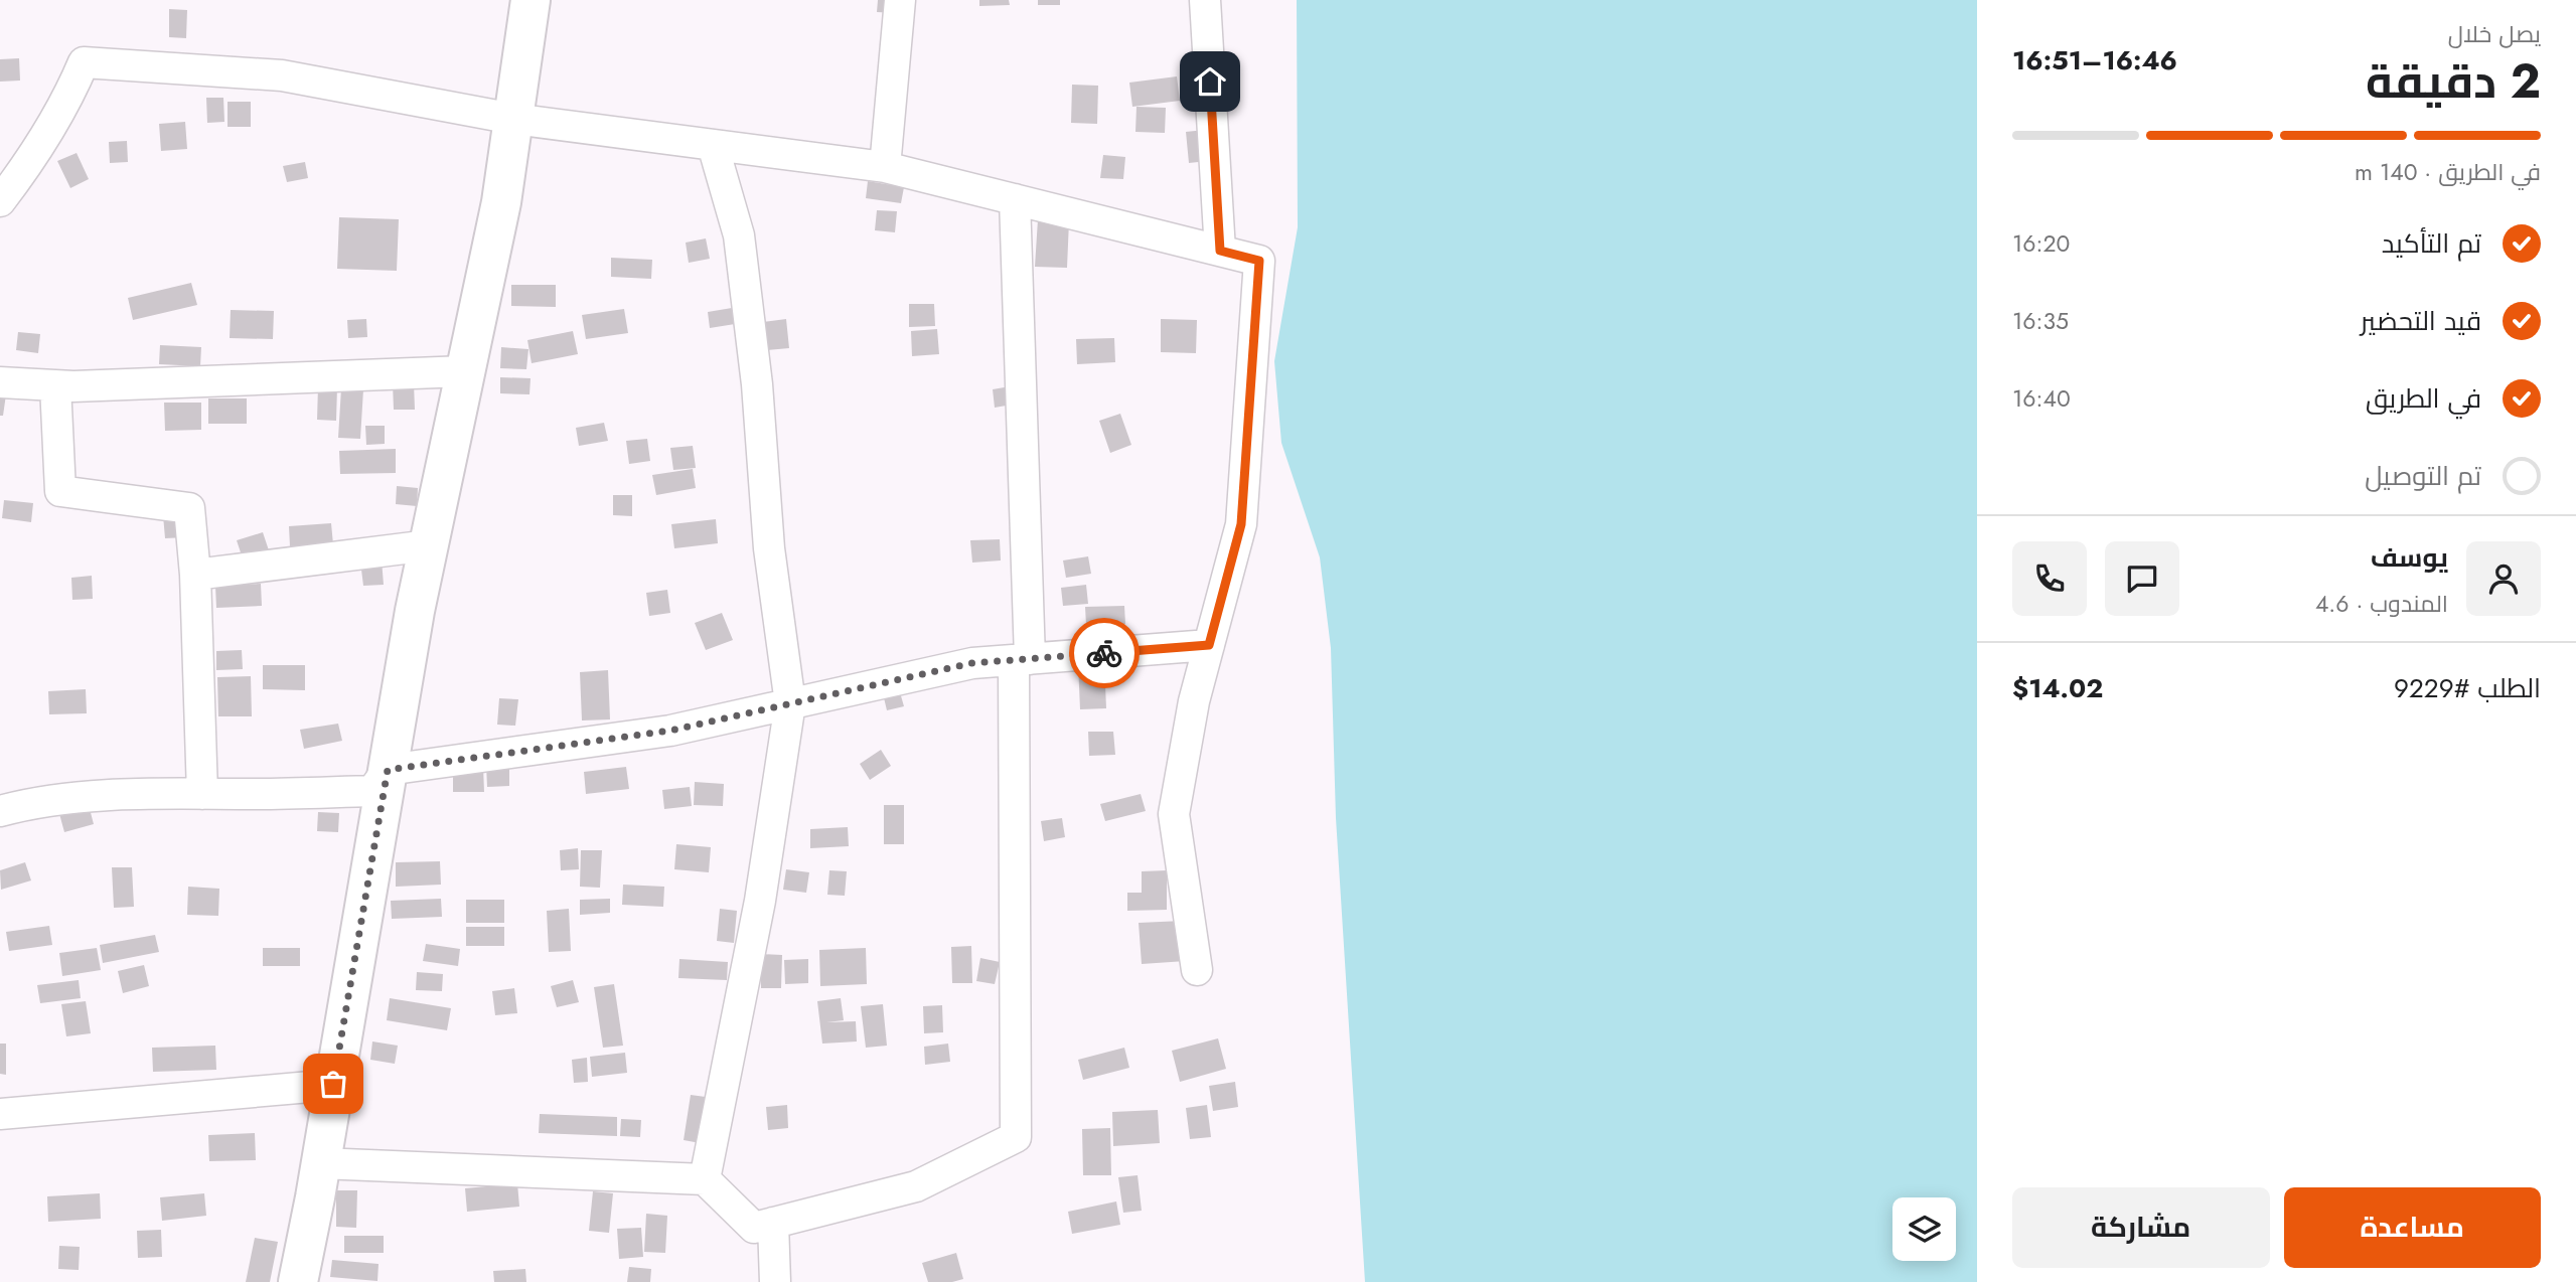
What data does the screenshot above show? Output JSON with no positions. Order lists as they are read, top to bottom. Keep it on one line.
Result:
{"page":{"heading":["2 دقيقة","يصل خلال","16:46–16:51"],"panel":["يوسف","المندوب · 4.6","الطلب #9229","$14.02"],"bar":"في الطريق · 140 m","list":[["تم التأكيد","16:20"],["قيد التحضير","16:35"],["في الطريق","16:40"],"تم التوصيل"],"buttons":["مساعدة","مشاركة"]}}
